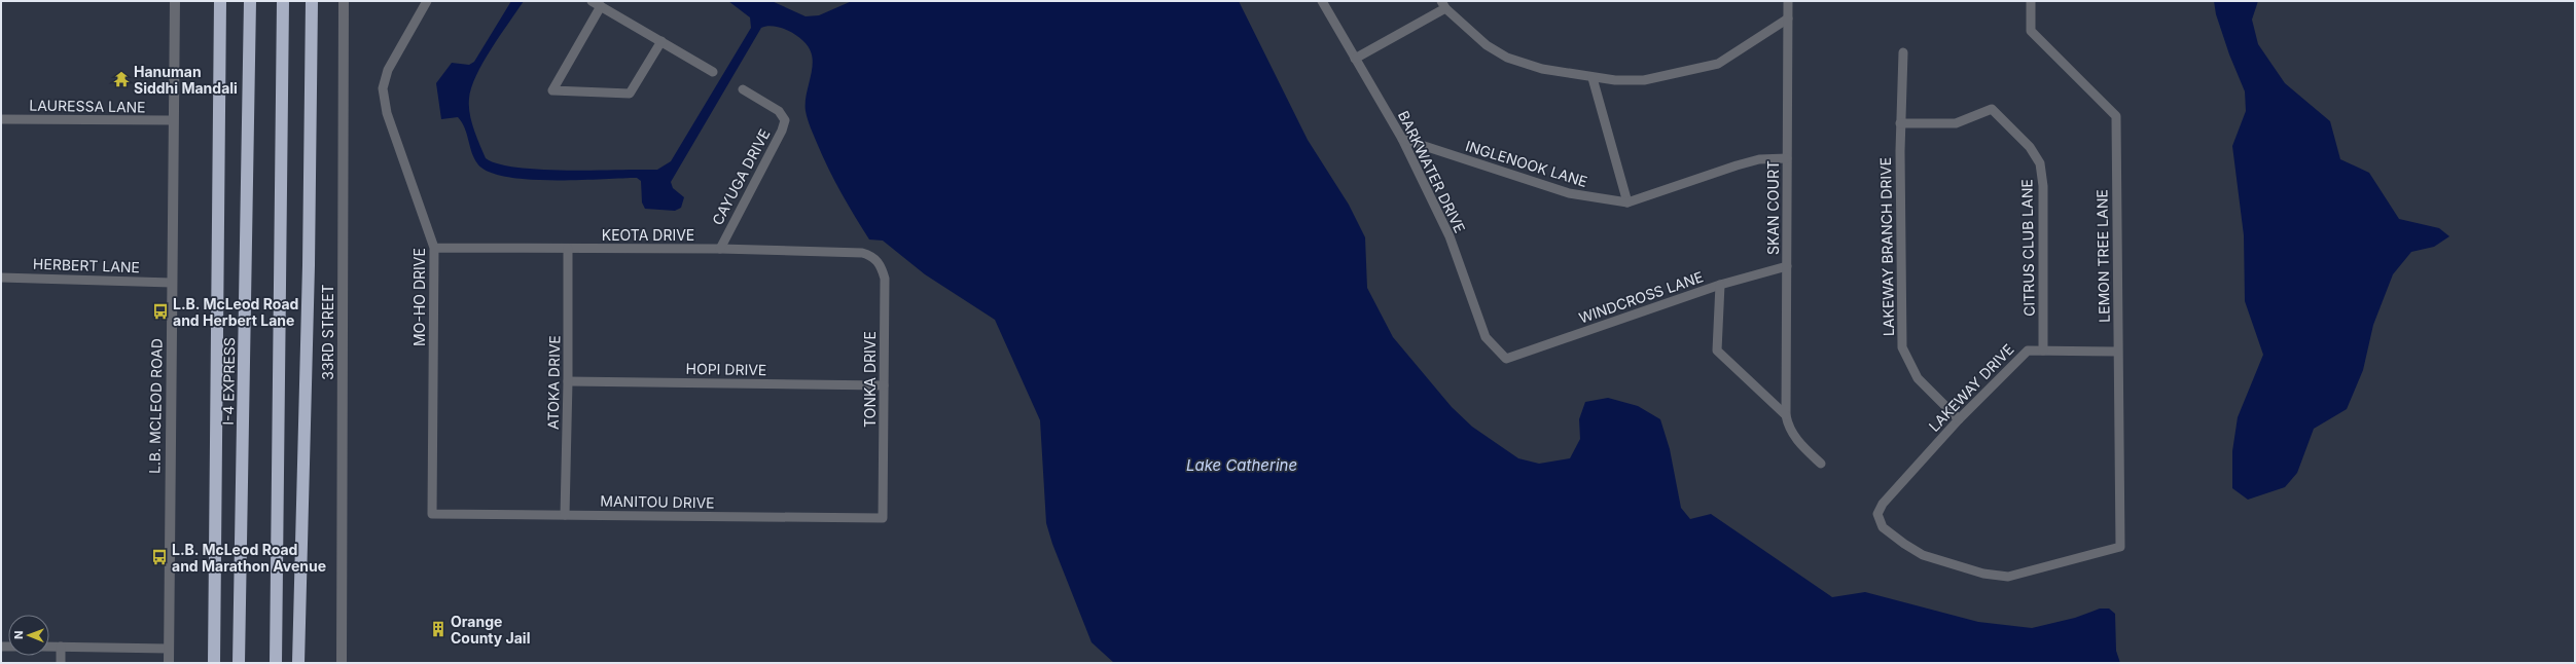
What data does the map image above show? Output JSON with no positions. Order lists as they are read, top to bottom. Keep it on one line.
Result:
{"streets":{"highway":["I-4 EXPRESS"],"street":["LAURESSA LANE","INGLENOOK LANE","BARKWATER DRIVE","CAYUGA DRIVE","SKAN COURT","KEOTA DRIVE","LAKEWAY BRANCH DRIVE","CITRUS CLUB LANE","LEMON TREE LANE","HERBERT LANE","MO-HO DRIVE","WINDCROSS LANE","33RD STREET","HOPI DRIVE","TONKA DRIVE","ATOKA DRIVE","LAKEWAY DRIVE","L.B. MCLEOD ROAD","MANITOU DRIVE"]},"crossings":[["LAURESSA LANE","L.B. MCLEOD ROAD"],["INGLENOOK LANE","BARKWATER DRIVE"],["INGLENOOK LANE","SKAN COURT"],["BARKWATER DRIVE","WINDCROSS LANE"],["CAYUGA DRIVE","KEOTA DRIVE"],["SKAN COURT","WINDCROSS LANE"],["KEOTA DRIVE","MO-HO DRIVE"],["KEOTA DRIVE","TONKA DRIVE"],["KEOTA DRIVE","ATOKA DRIVE"],["LAKEWAY BRANCH DRIVE","CITRUS CLUB LANE"],["LAKEWAY BRANCH DRIVE","LAKEWAY DRIVE"],["CITRUS CLUB LANE","LAKEWAY DRIVE"],["LEMON TREE LANE","LAKEWAY DRIVE"],["HERBERT LANE","L.B. MCLEOD ROAD"],["MO-HO DRIVE","MANITOU DRIVE"],["HOPI DRIVE","TONKA DRIVE"],["HOPI DRIVE","ATOKA DRIVE"],["TONKA DRIVE","MANITOU DRIVE"],["ATOKA DRIVE","MANITOU DRIVE"]],"water":["Lake Catherine"],"places":{"temple":["Hanuman Siddhi Mandali"],"bus stop":["L.B. McLeod Road and Herbert Lane","L.B. McLeod Road and Marathon Avenue"],"building":["Orange County Jail"]},"north":"left"}
